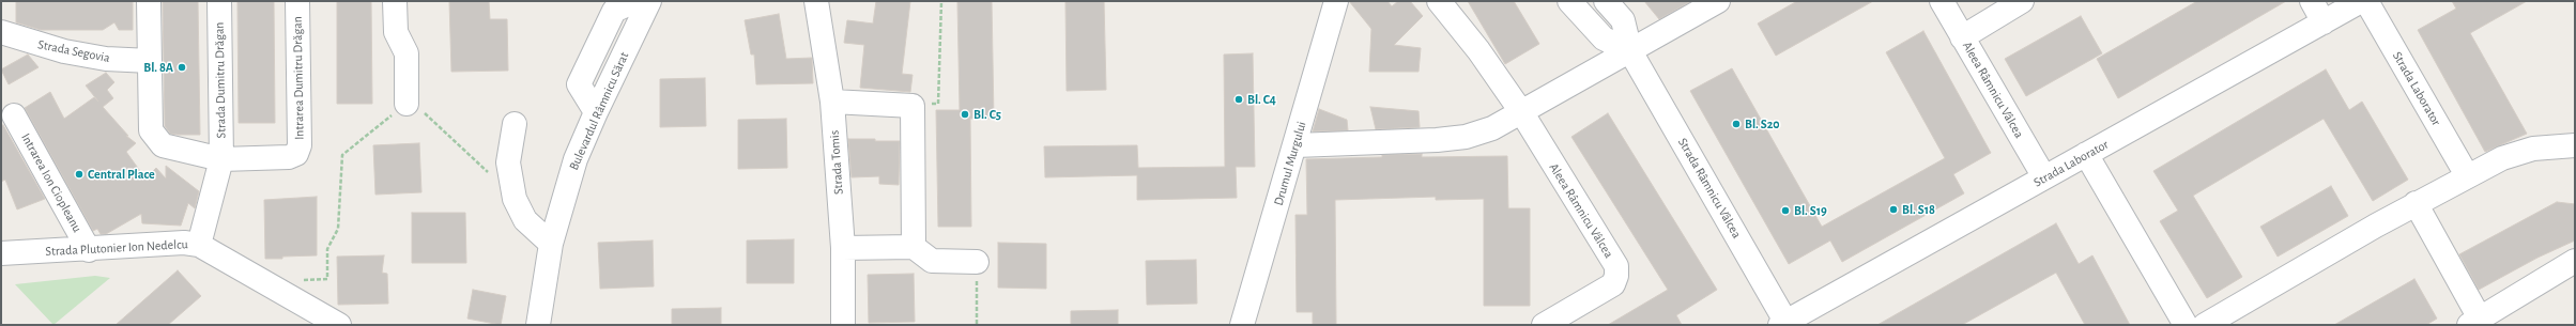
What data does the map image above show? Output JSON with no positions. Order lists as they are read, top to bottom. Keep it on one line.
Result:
{"streets":{"street":["Strada Segovia","Intrarea Dumitru Drăgan","Strada Dumitru Drăgan","Strada Laborator","Aleea Râmnicu Vâlcea","Bulevardul Râmnicu Sărat","Strada Tomis","Drumul Murgului","Intrarea Ion Ciopleanu","Strada Râmnicu Vâlcea","Strada Plutonier Ion Nedelcu"]},"crossings":[["Strada Segovia","Strada Dumitru Drăgan"],["Intrarea Dumitru Drăgan","Strada Dumitru Drăgan"],["Strada Dumitru Drăgan","Strada Plutonier Ion Nedelcu"],["Strada Laborator","Aleea Râmnicu Vâlcea"],["Strada Laborator","Strada Râmnicu Vâlcea"],["Intrarea Ion Ciopleanu","Strada Plutonier Ion Nedelcu"]],"places":["Bl. 8A","Bl. C4","Bl. C5","Bl. S20","Central Place","Bl. S18","Bl. S19"]}
